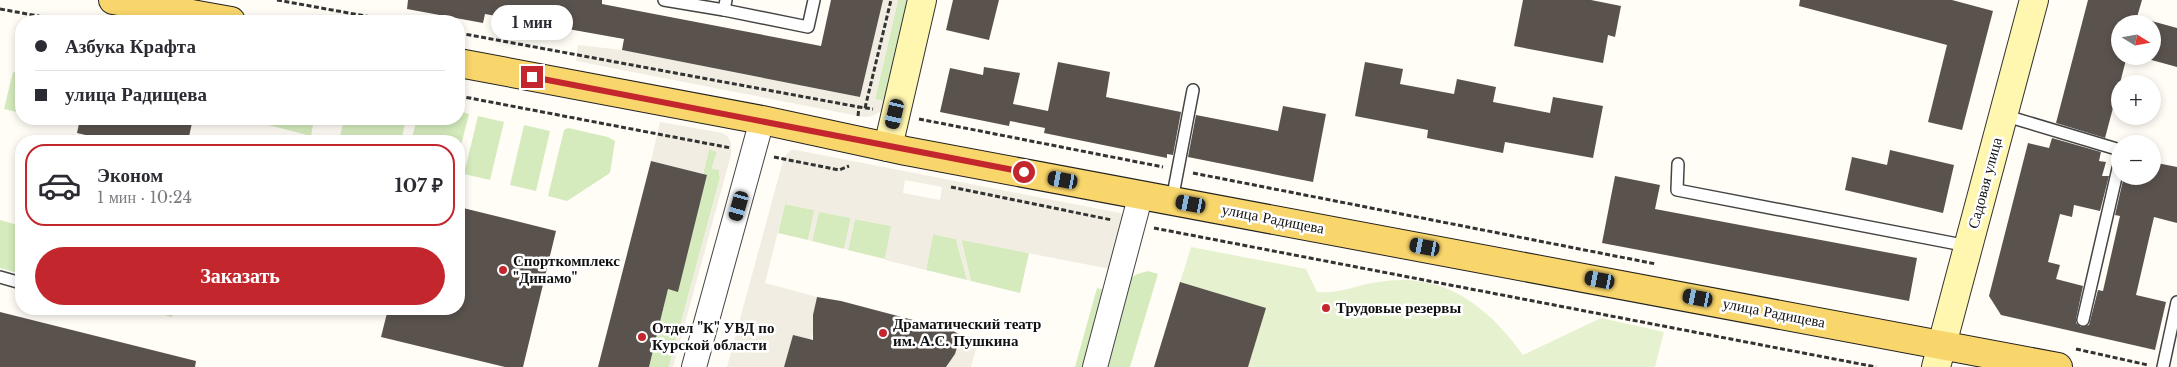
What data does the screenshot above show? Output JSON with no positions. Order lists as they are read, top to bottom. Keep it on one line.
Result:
{"streets":{"main road":["Садовая улица","улица Радищева"]},"crossings":[["Садовая улица","улица Радищева"]],"places":["Спорткомплекс \"Динамо\"","Трудовые резервы","Драматический театр им. А.С. Пушкина","Отдел \"К\" УВД по Курской области"],"north":"right","page":{"bubble":"1 мин","map_buttons":["+","−"],"banner":["Азбука Крафта","улица Радищева"],"list":[{"name":"Эконом","note":"1 мин · 10:24","value":"107 ₽"}],"buttons":"Заказать"}}
